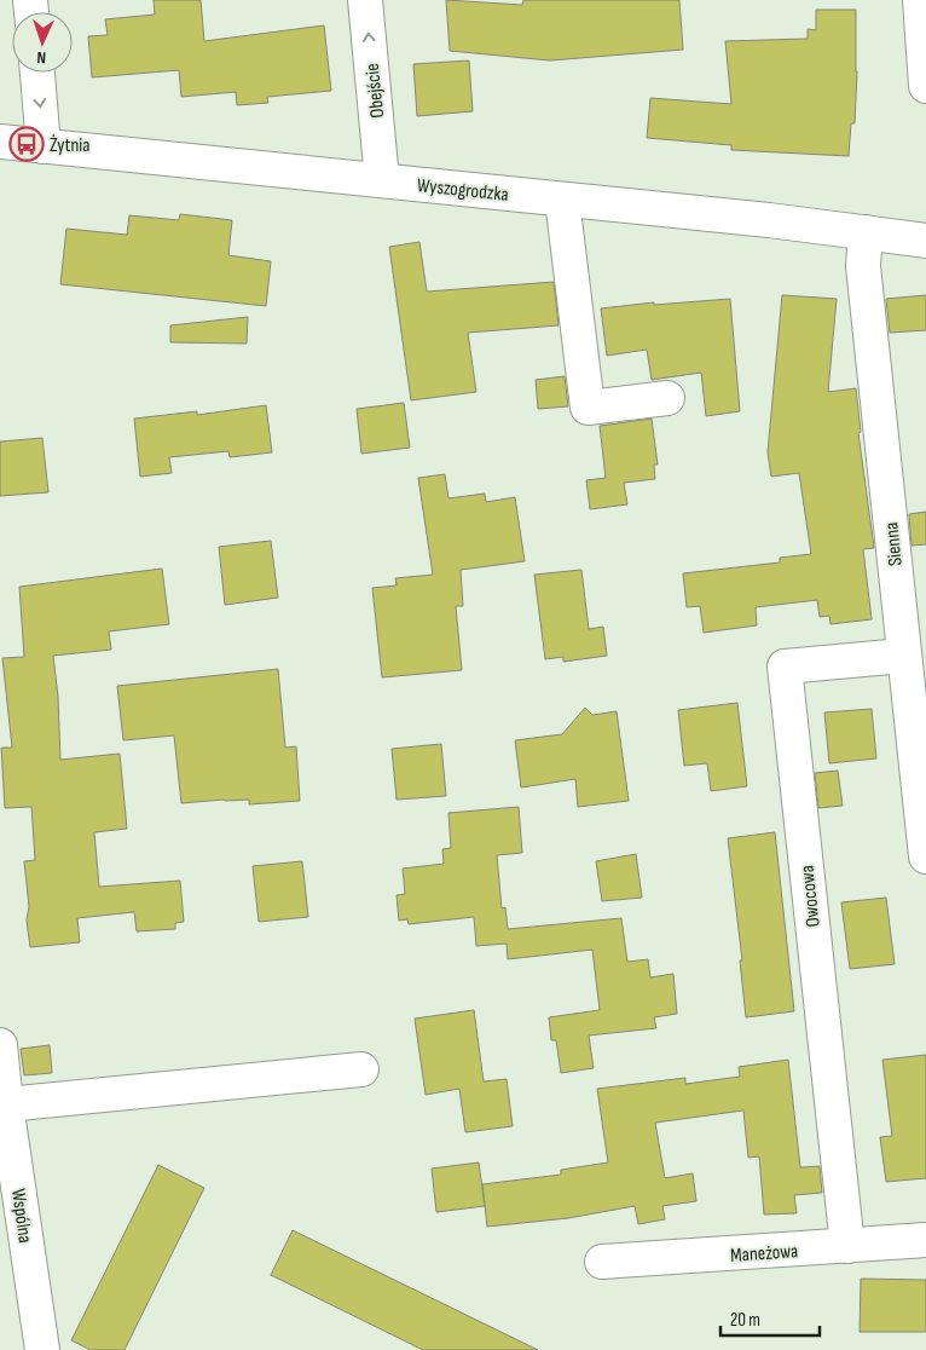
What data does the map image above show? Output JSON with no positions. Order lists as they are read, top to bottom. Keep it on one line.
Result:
{"streets":{"street":["Obejście","Wyszogrodzka","Sienna","Owocowa","Wspólna","Maneżowa"]},"crossings":[["Obejście","Wyszogrodzka"],["Wyszogrodzka","Sienna"],["Sienna","Owocowa"],["Owocowa","Maneżowa"]],"one_way":["Obejście"],"places":{"bus stop":["Żytnia"]},"scale_bar":"20 m","north":"bottom"}
